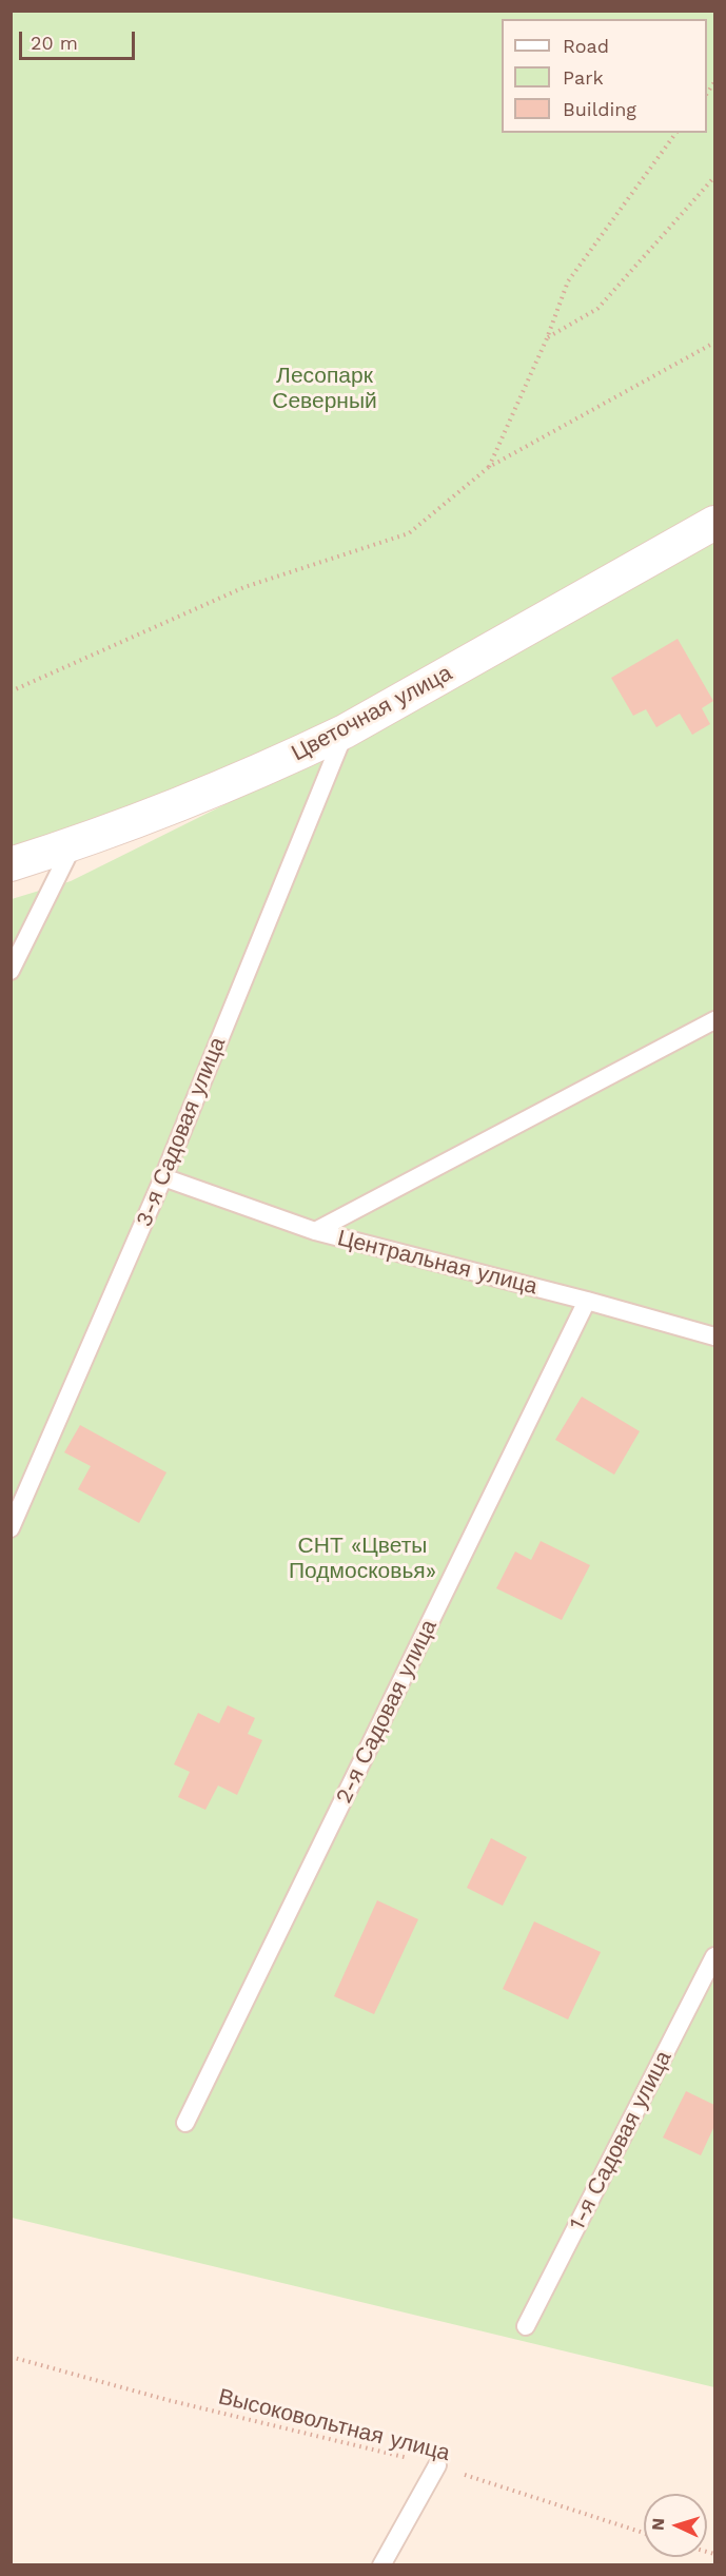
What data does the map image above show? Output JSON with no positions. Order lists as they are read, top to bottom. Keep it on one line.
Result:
{"streets":{"street":["Цветочная улица"],"lane":["3-я Садовая улица","Центральная улица","2-я Садовая улица","1-я Садовая улица"],"path":["Высоковольтная улица"]},"crossings":[["Цветочная улица","3-я Садовая улица"],["3-я Садовая улица","Центральная улица"],["Центральная улица","2-я Садовая улица"]],"parks":["Лесопарк Северный","СНТ «Цветы Подмосковья»"],"legend":["Road","Park","Building"],"scale_bar":"20 m","north":"left"}
